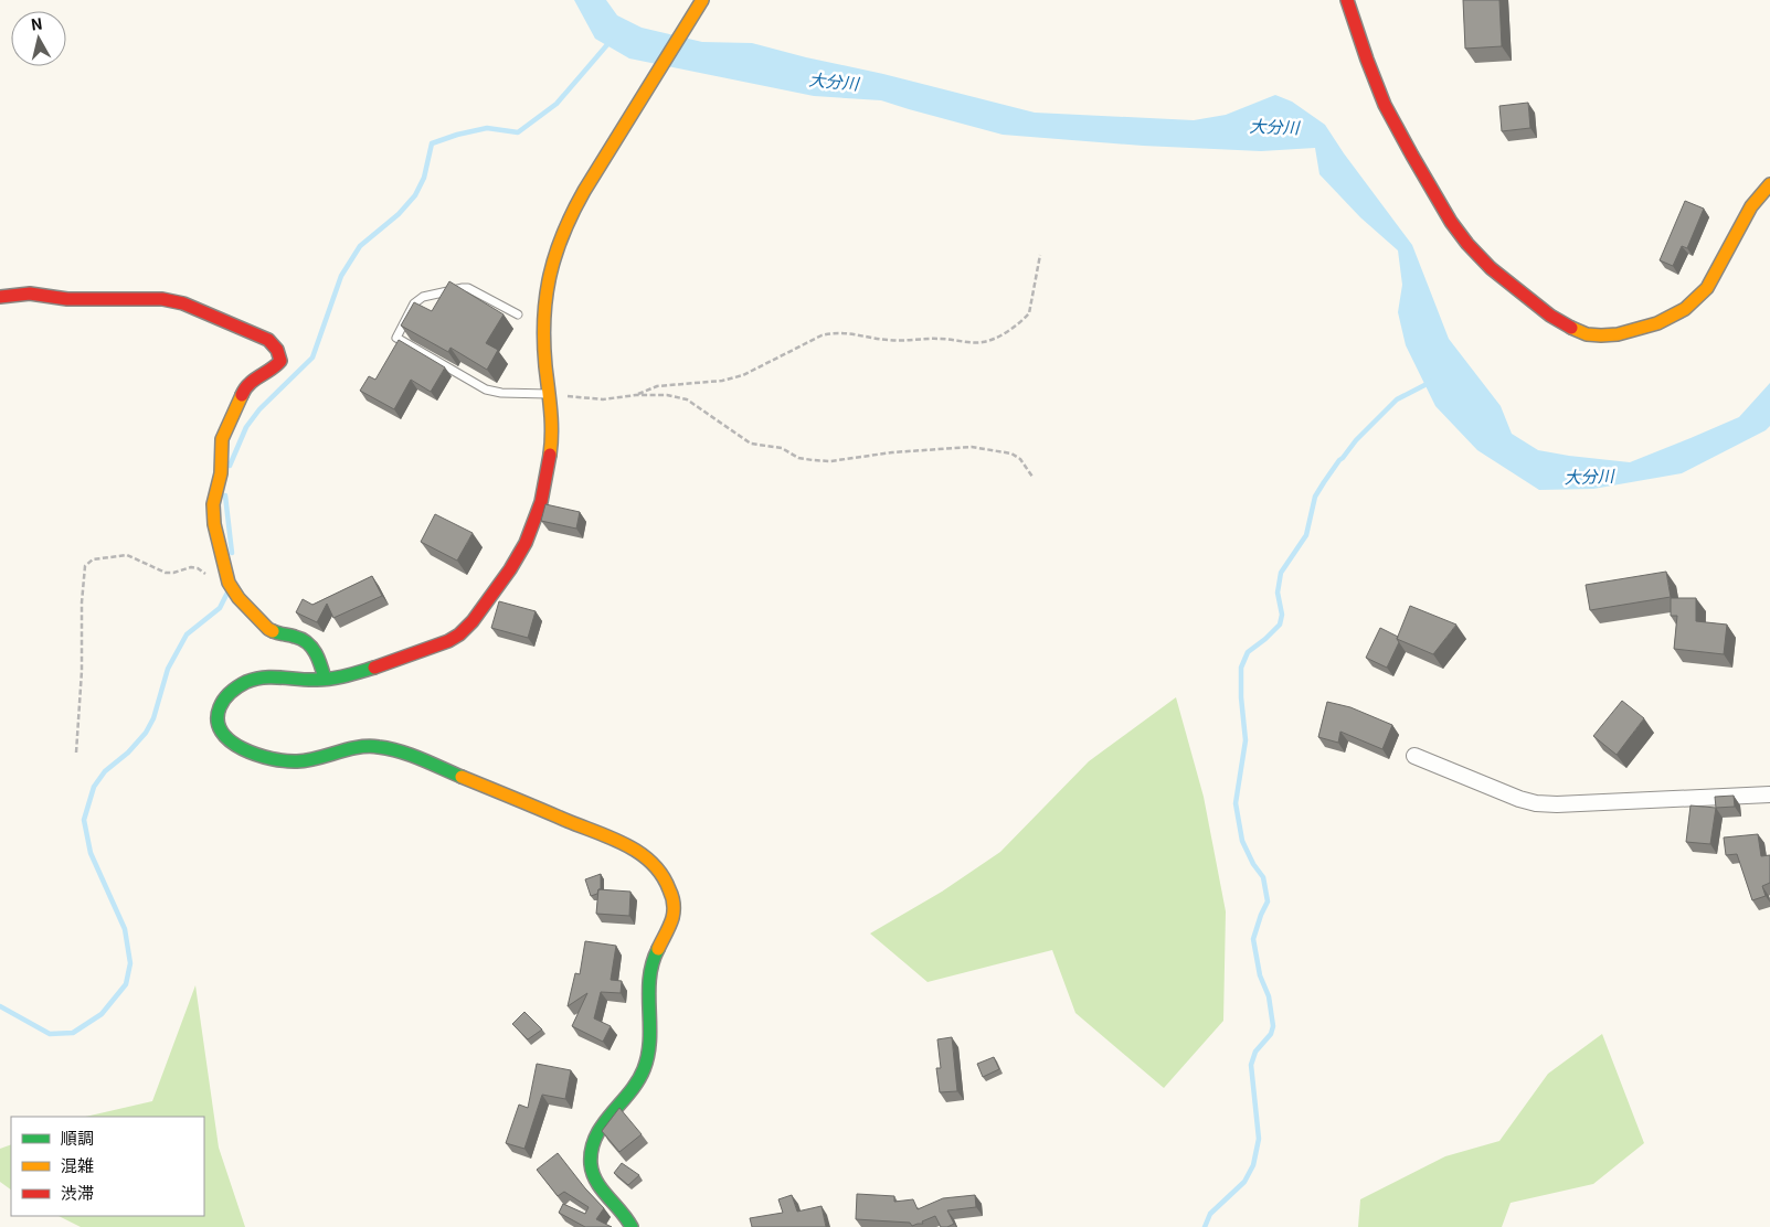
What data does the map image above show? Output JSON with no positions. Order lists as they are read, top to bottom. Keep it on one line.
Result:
{"water":["大分川"],"legend":["順調","混雑","渋滞"],"north":"top"}
